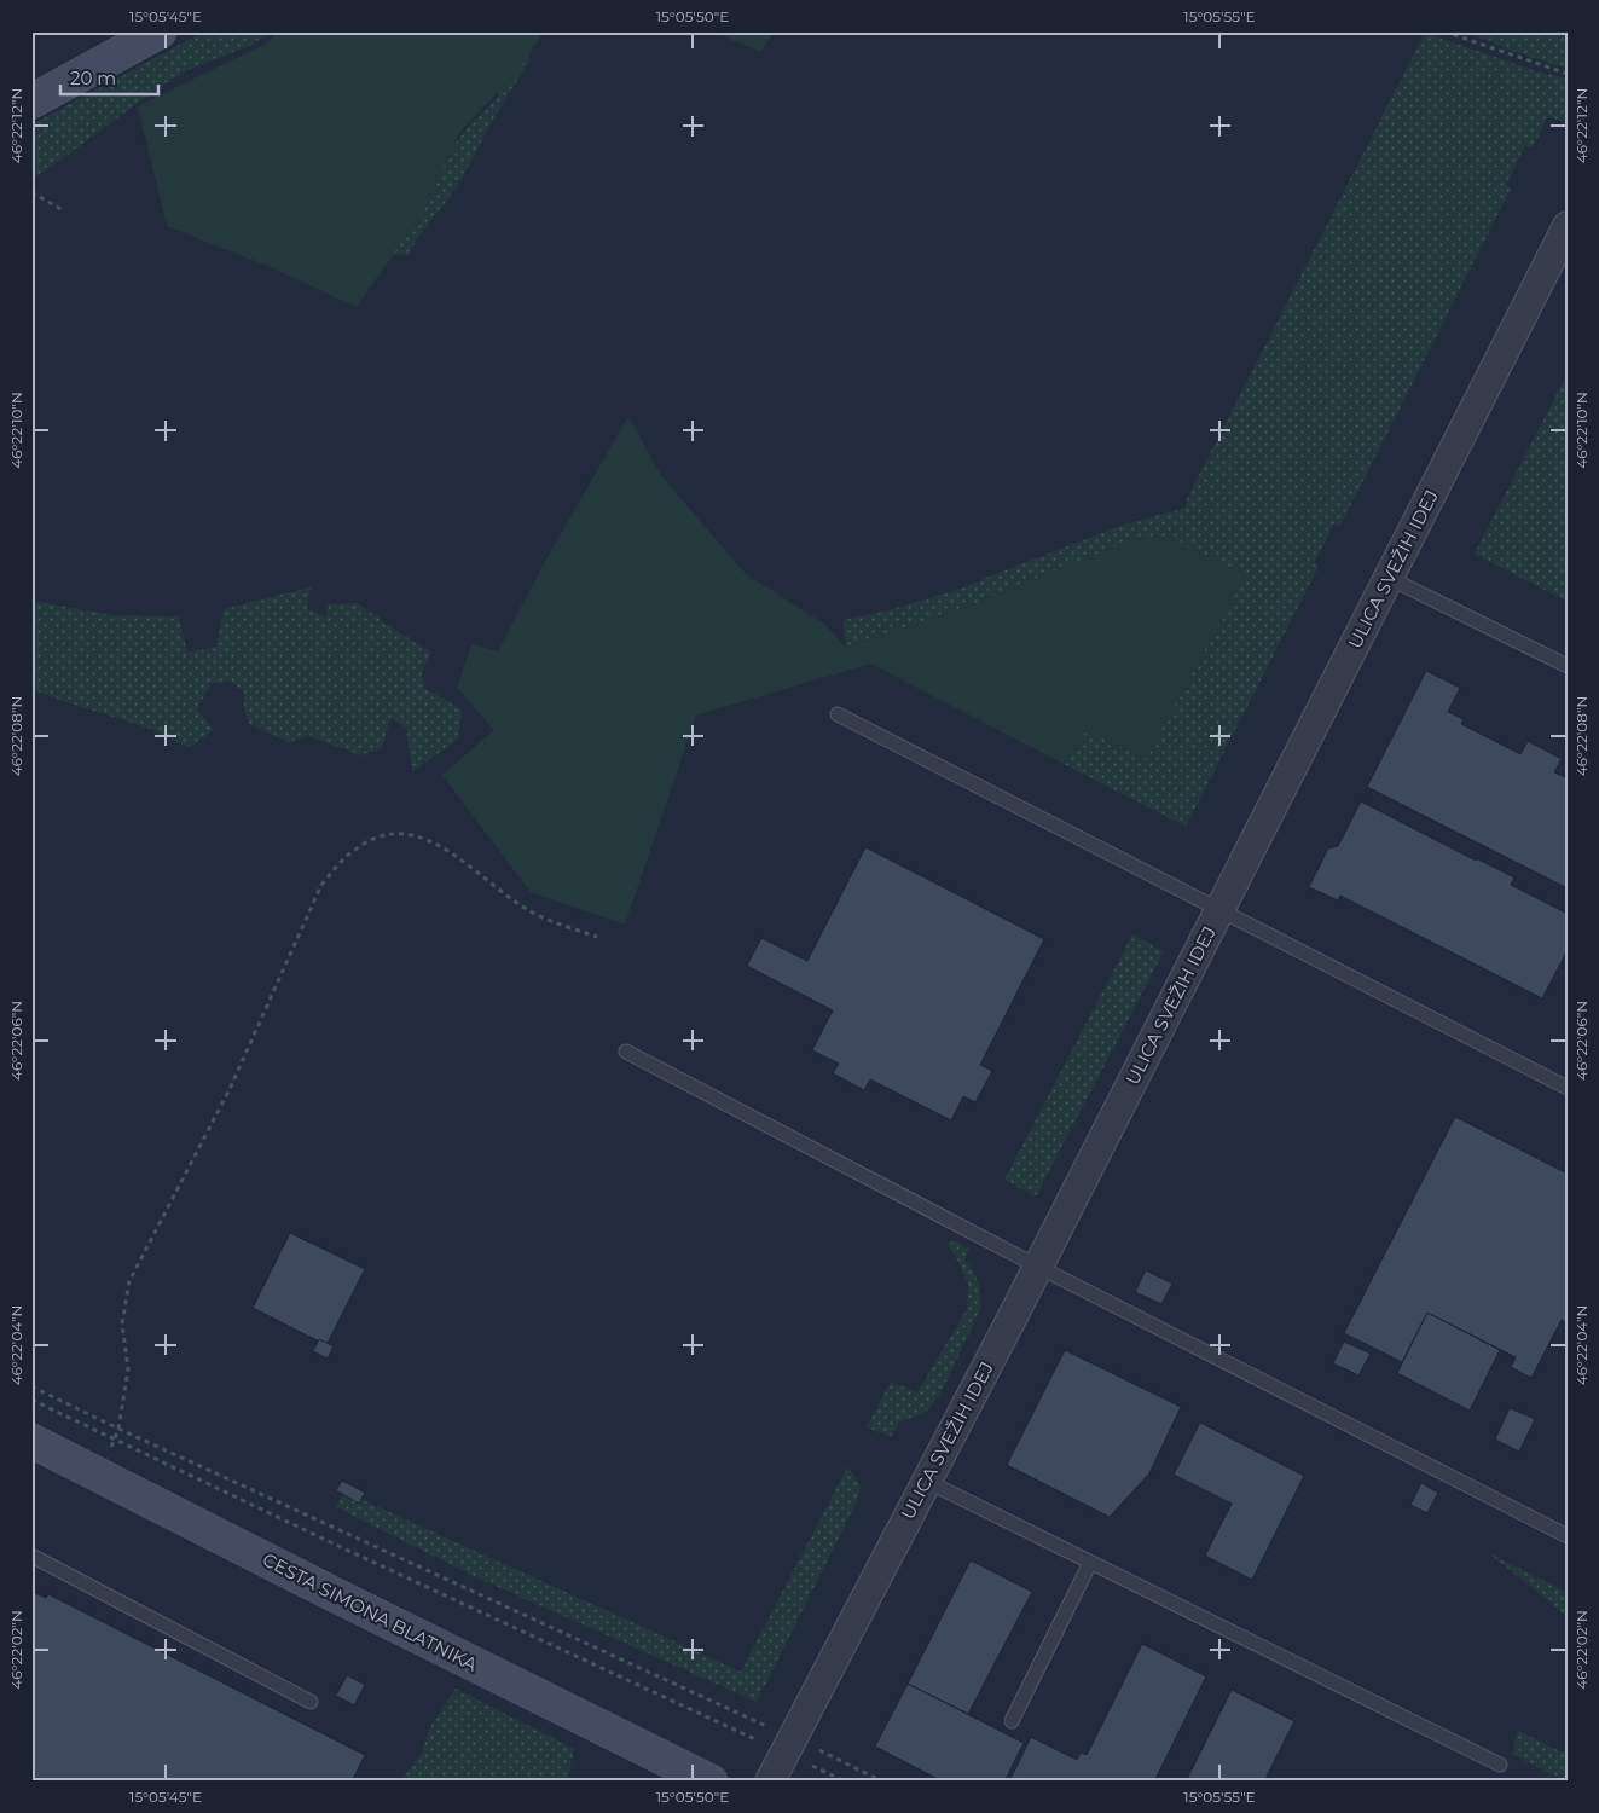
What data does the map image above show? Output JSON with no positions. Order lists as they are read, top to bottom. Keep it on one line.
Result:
{"streets":{"street":["ULICA SVEŽIH IDEJ","CESTA SIMONA BLATNIKA"]},"scale_bar":"20 m","coordinates":["15°05'45\"E","15°05'50\"E","15°05'55\"E","46°22'12\"N","46°22'10\"N","46°22'08\"N","46°22'06\"N","46°22'04\"N","46°22'02\"N"]}
